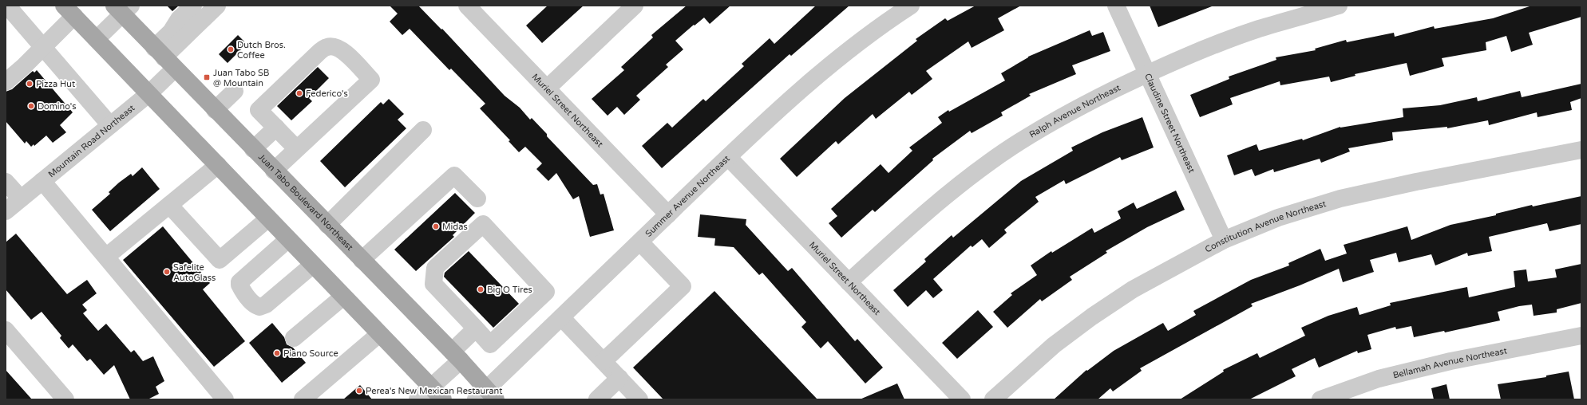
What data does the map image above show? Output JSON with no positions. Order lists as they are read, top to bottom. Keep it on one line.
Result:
{"streets":{"main road":["Juan Tabo Boulevard Northeast"],"street":["Muriel Street Northeast","Ralph Avenue Northeast","Claudine Street Northeast","Mountain Road Northeast","Summer Avenue Northeast","Constitution Avenue Northeast","Bellamah Avenue Northeast"]},"crossings":[["Muriel Street Northeast","Ralph Avenue Northeast"],["Muriel Street Northeast","Summer Avenue Northeast"],["Ralph Avenue Northeast","Claudine Street Northeast"],["Claudine Street Northeast","Constitution Avenue Northeast"],["Mountain Road Northeast","Juan Tabo Boulevard Northeast"],["Summer Avenue Northeast","Juan Tabo Boulevard Northeast"]],"places":{"other":["Dutch Bros. Coffee","Pizza Hut","Federico's","Domino's","Midas","Safelite AutoGlass","Big O Tires","Piano Source","Perea's New Mexican Restaurant"],"transit":["Juan Tabo SB @ Mountain"]}}
